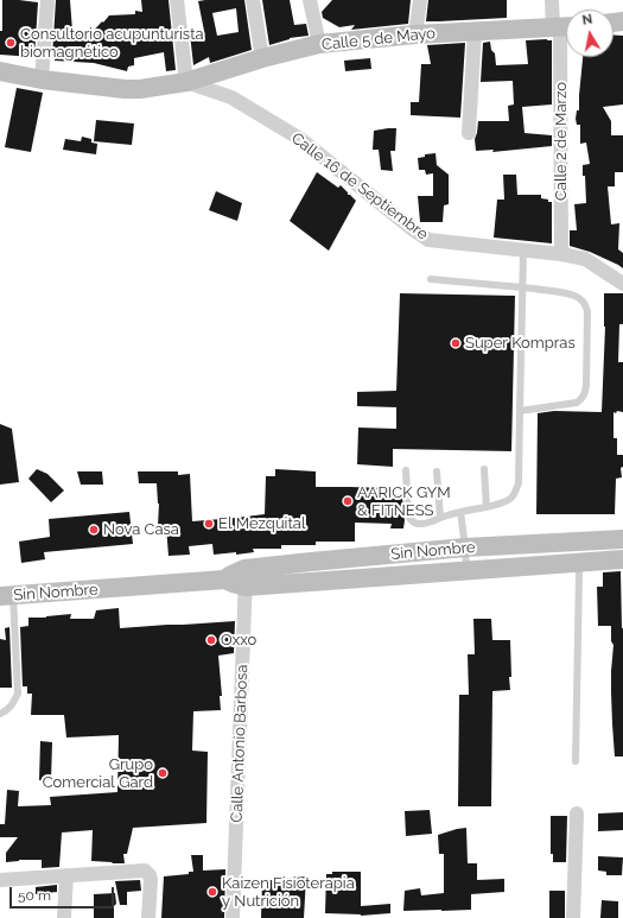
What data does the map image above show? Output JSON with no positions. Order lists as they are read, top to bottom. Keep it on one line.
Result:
{"streets":{"main road":["Calle 5 de Mayo","Sin Nombre"],"street":["Calle 2 de Marzo","Calle 16 de Septiembre","Calle Antonio Barbosa"]},"crossings":[["Calle 5 de Mayo","Calle 2 de Marzo"],["Calle 5 de Mayo","Calle 16 de Septiembre"],["Calle 2 de Marzo","Calle 16 de Septiembre"],["Sin Nombre","Calle Antonio Barbosa"]],"places":["Consultorio acupunturista biomagnético","Super Kompras","AARICK GYM & FITNESS","El Mezquital","Nova Casa","Oxxo","Grupo Comercial Gard","Kaizen Fisioterapia y Nutrición"],"scale_bar":"50 m","north":"top"}
